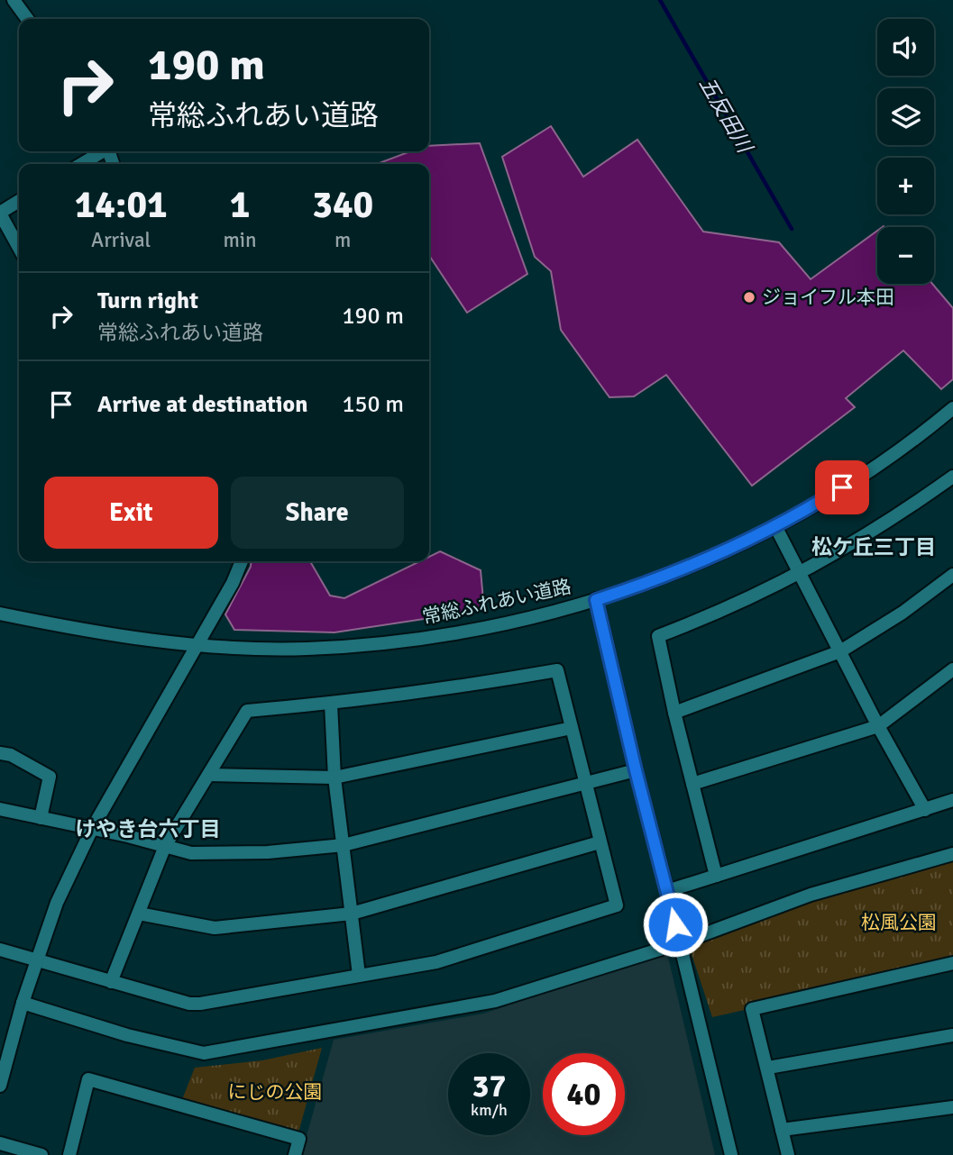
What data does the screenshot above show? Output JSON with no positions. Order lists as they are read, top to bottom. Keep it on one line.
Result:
{"streets":{"street":["常総ふれあい道路"]},"districts":["松ケ丘三丁目","けやき台六丁目"],"water":["五反田川"],"parks":["松風公園","にじの公園"],"places":["ジョイフル本田"],"page":{"map_buttons":["+","−"],"turn":["190 m","常総ふれあい道路"],"eta":["14:01","Arrival","1","min","340","m"],"list":[{"name":"Turn right","note":"常総ふれあい道路","value":"190 m"},{"name":"Arrive at destination","value":"150 m"}],"buttons":["Exit","Share"],"speed":"37 km/h","limit":"40"}}
